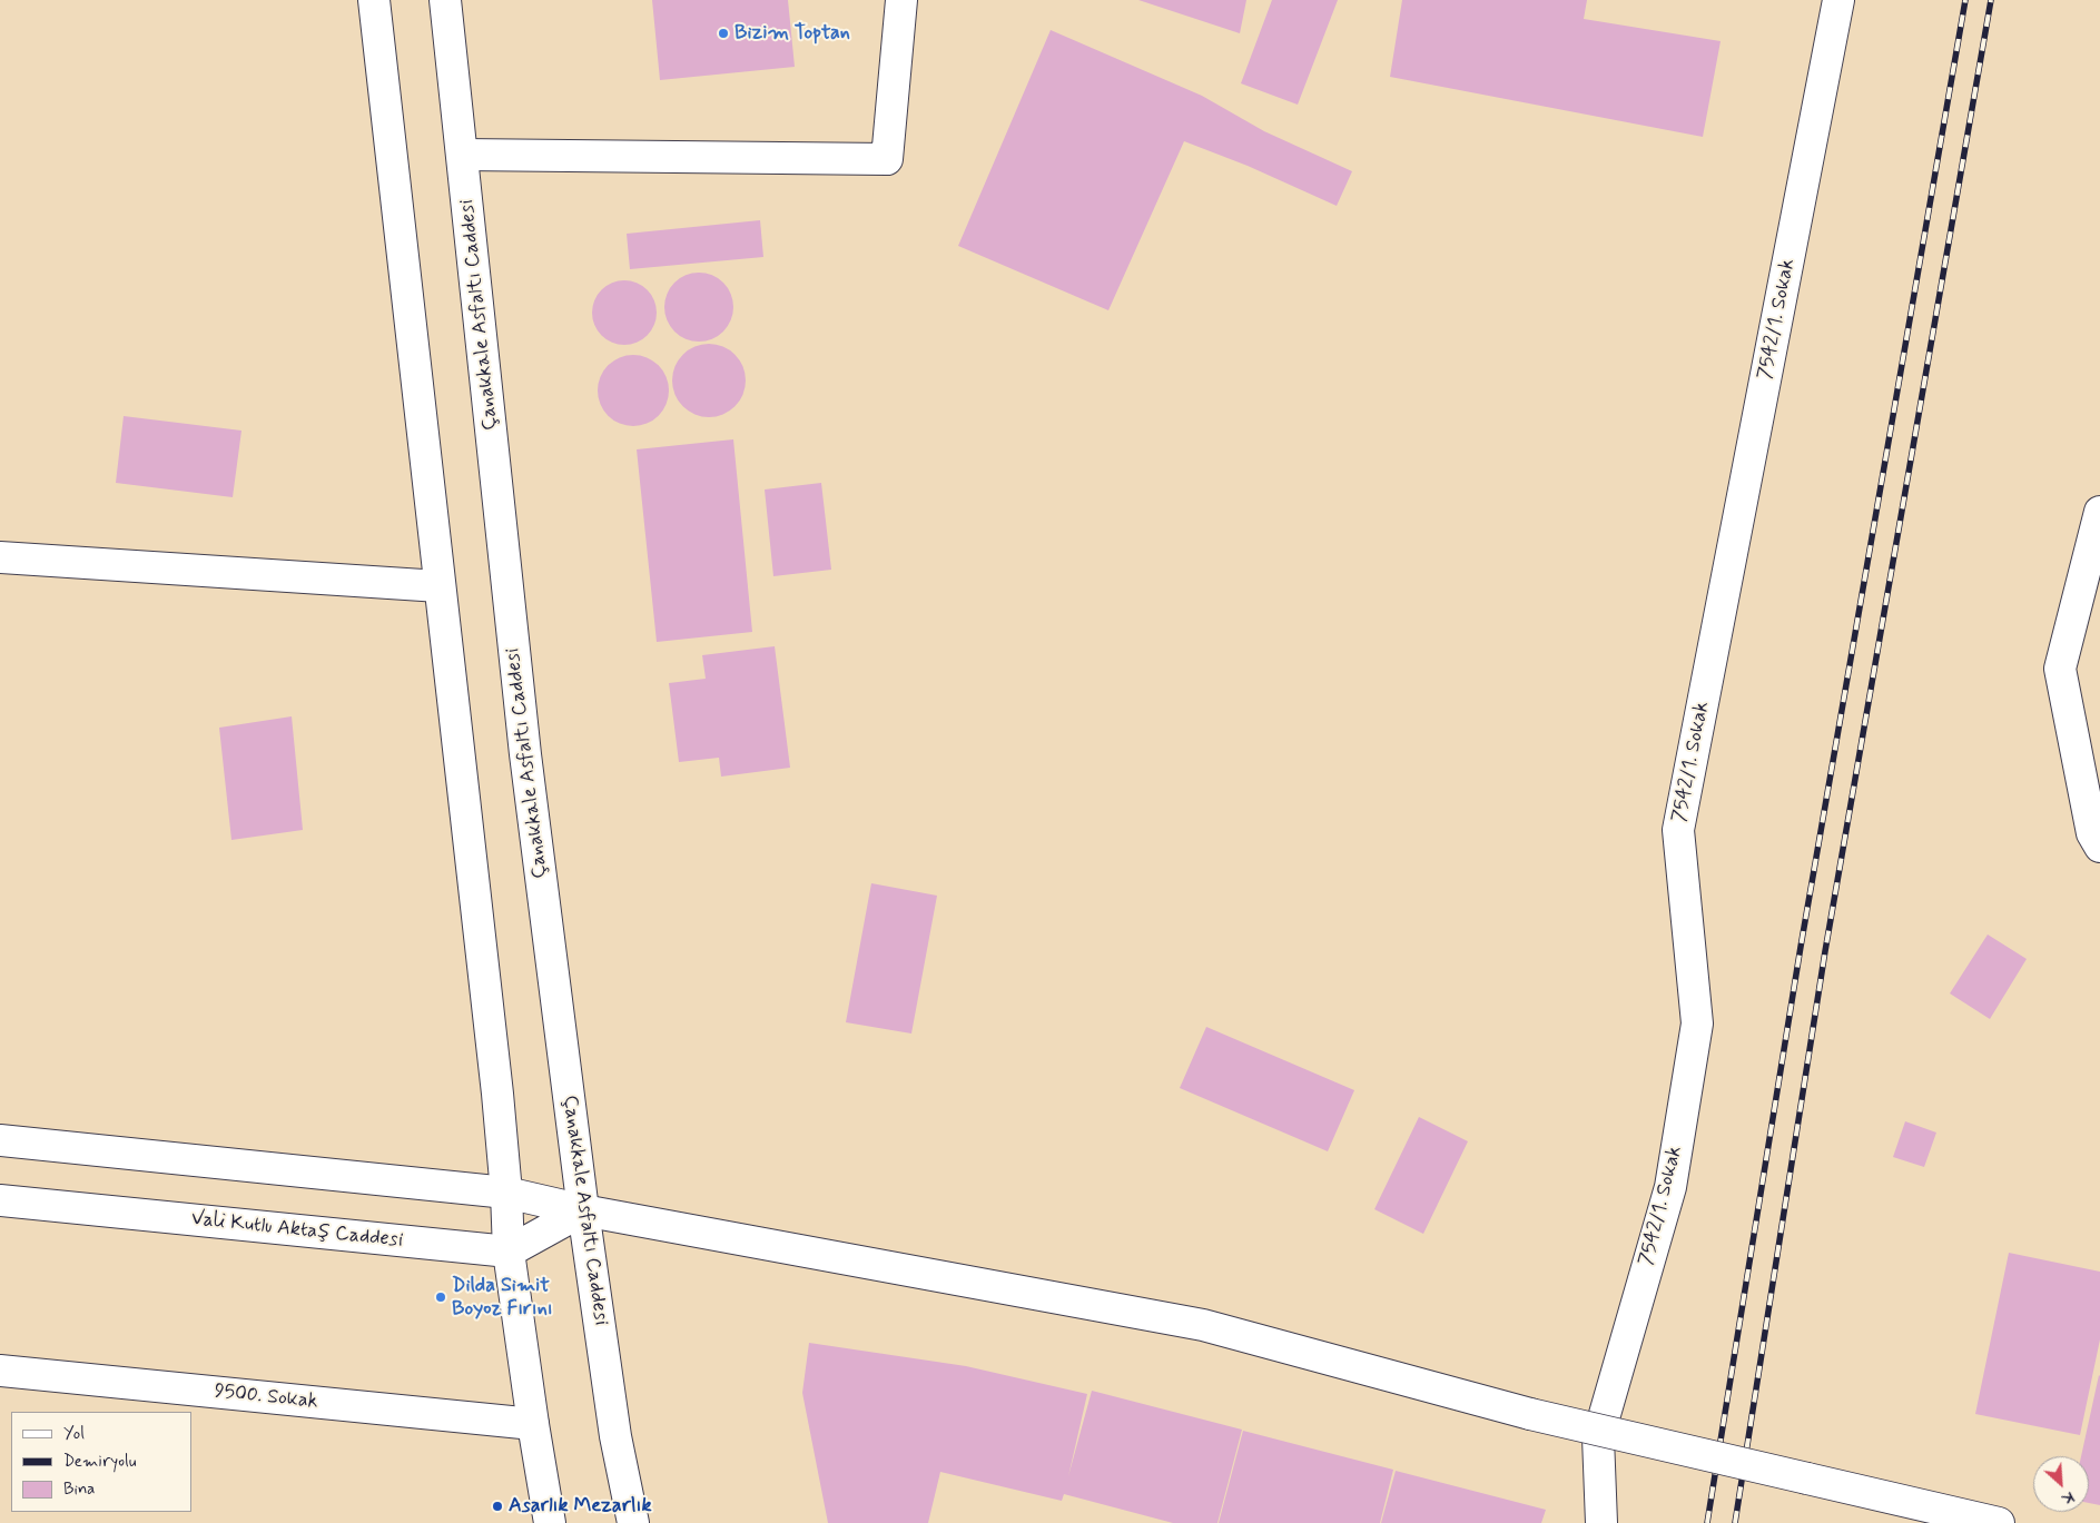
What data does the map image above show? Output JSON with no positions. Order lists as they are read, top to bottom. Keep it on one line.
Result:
{"streets":{"main road":["Çanakkale Asfaltı Caddesi","7542/1. Sokak","Vali Kutlu Aktaş Caddesi","9500. Sokak"]},"places":["Bizim Toptan","Dilda Simit Boyoz Fırını","Asarlık Mezarlık"],"legend":["Yol","Demiryolu","Bina"],"north":"bottom right"}
